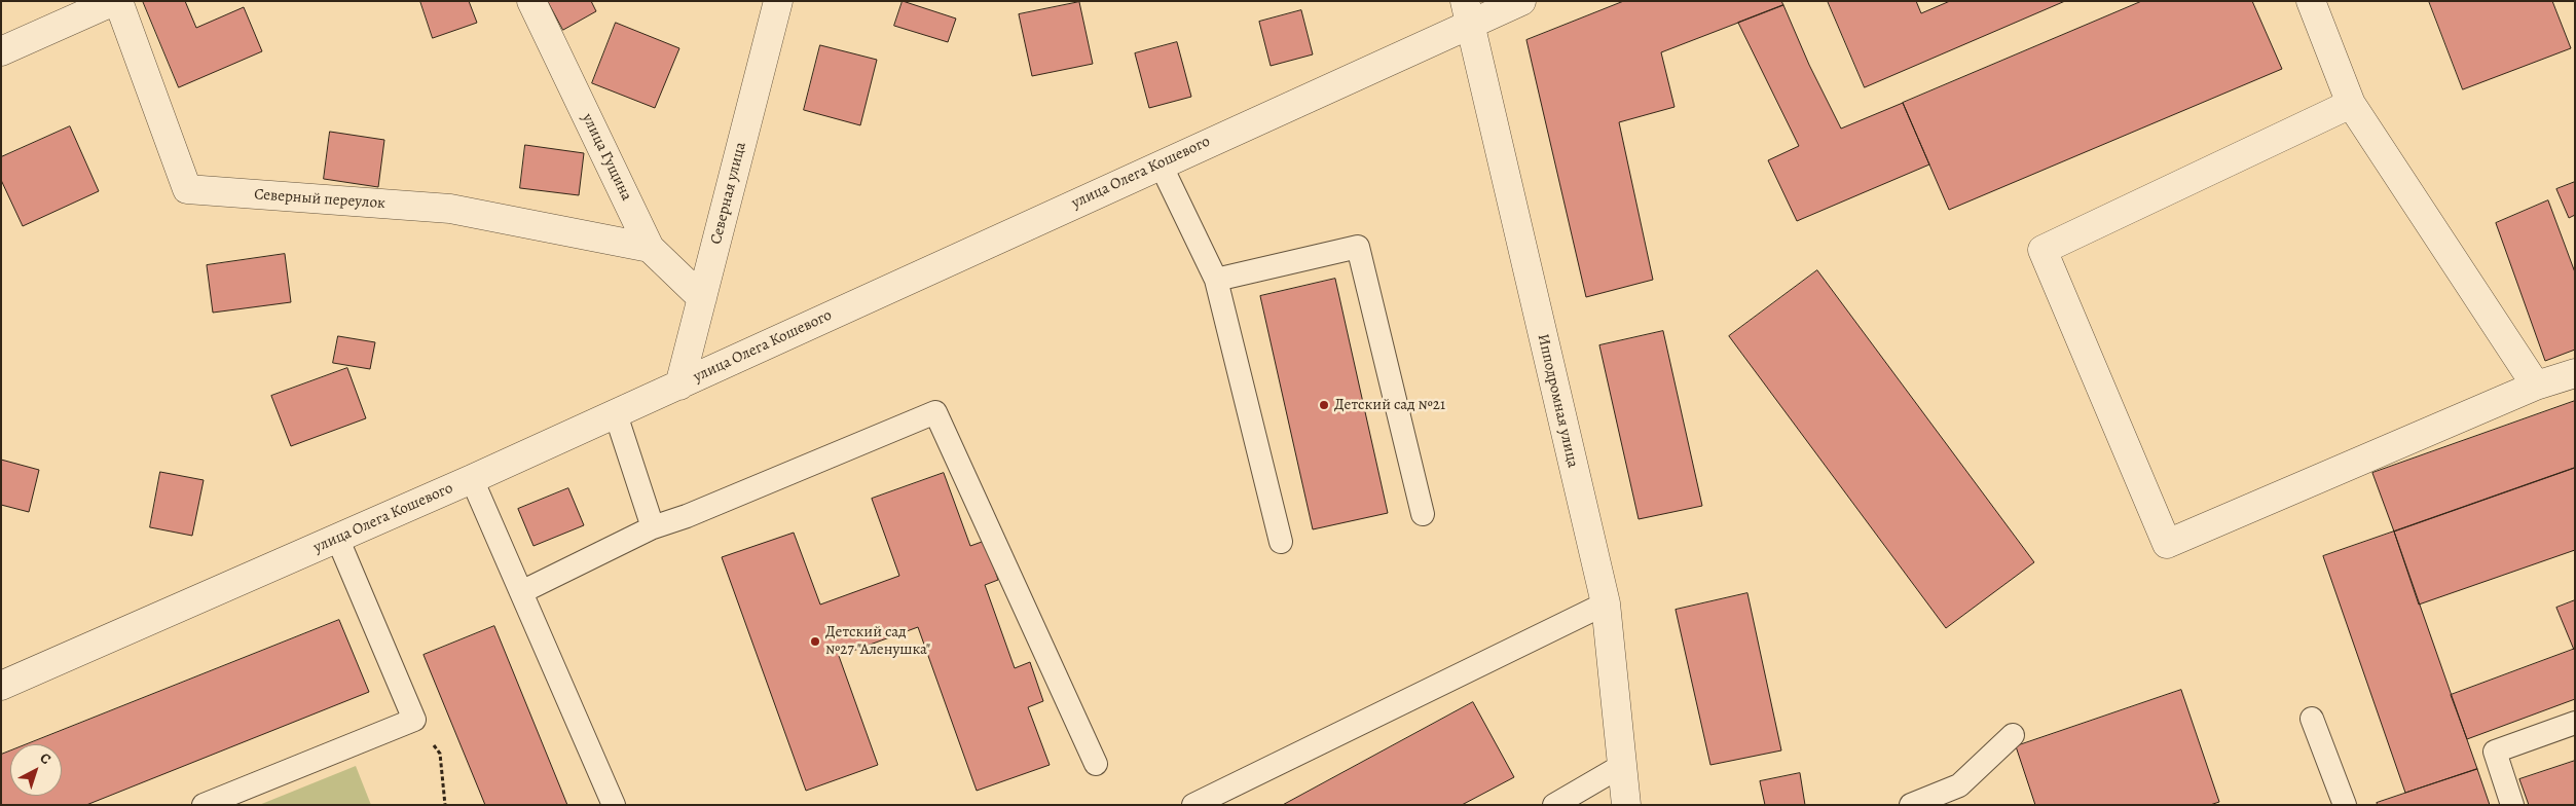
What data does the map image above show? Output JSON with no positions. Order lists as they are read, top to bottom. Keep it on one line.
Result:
{"streets":{"street":["улица Гущина","улица Олега Кошевого","Северная улица","Северный переулок","Ипподромная улица"]},"crossings":[["улица Гущина","Северная улица"],["улица Гущина","Северный переулок"],["улица Олега Кошевого","Северная улица"],["улица Олега Кошевого","Ипподромная улица"]],"places":["Детский сад №21","Детский сад №27 \"Аленушка\""],"north":"top right"}
